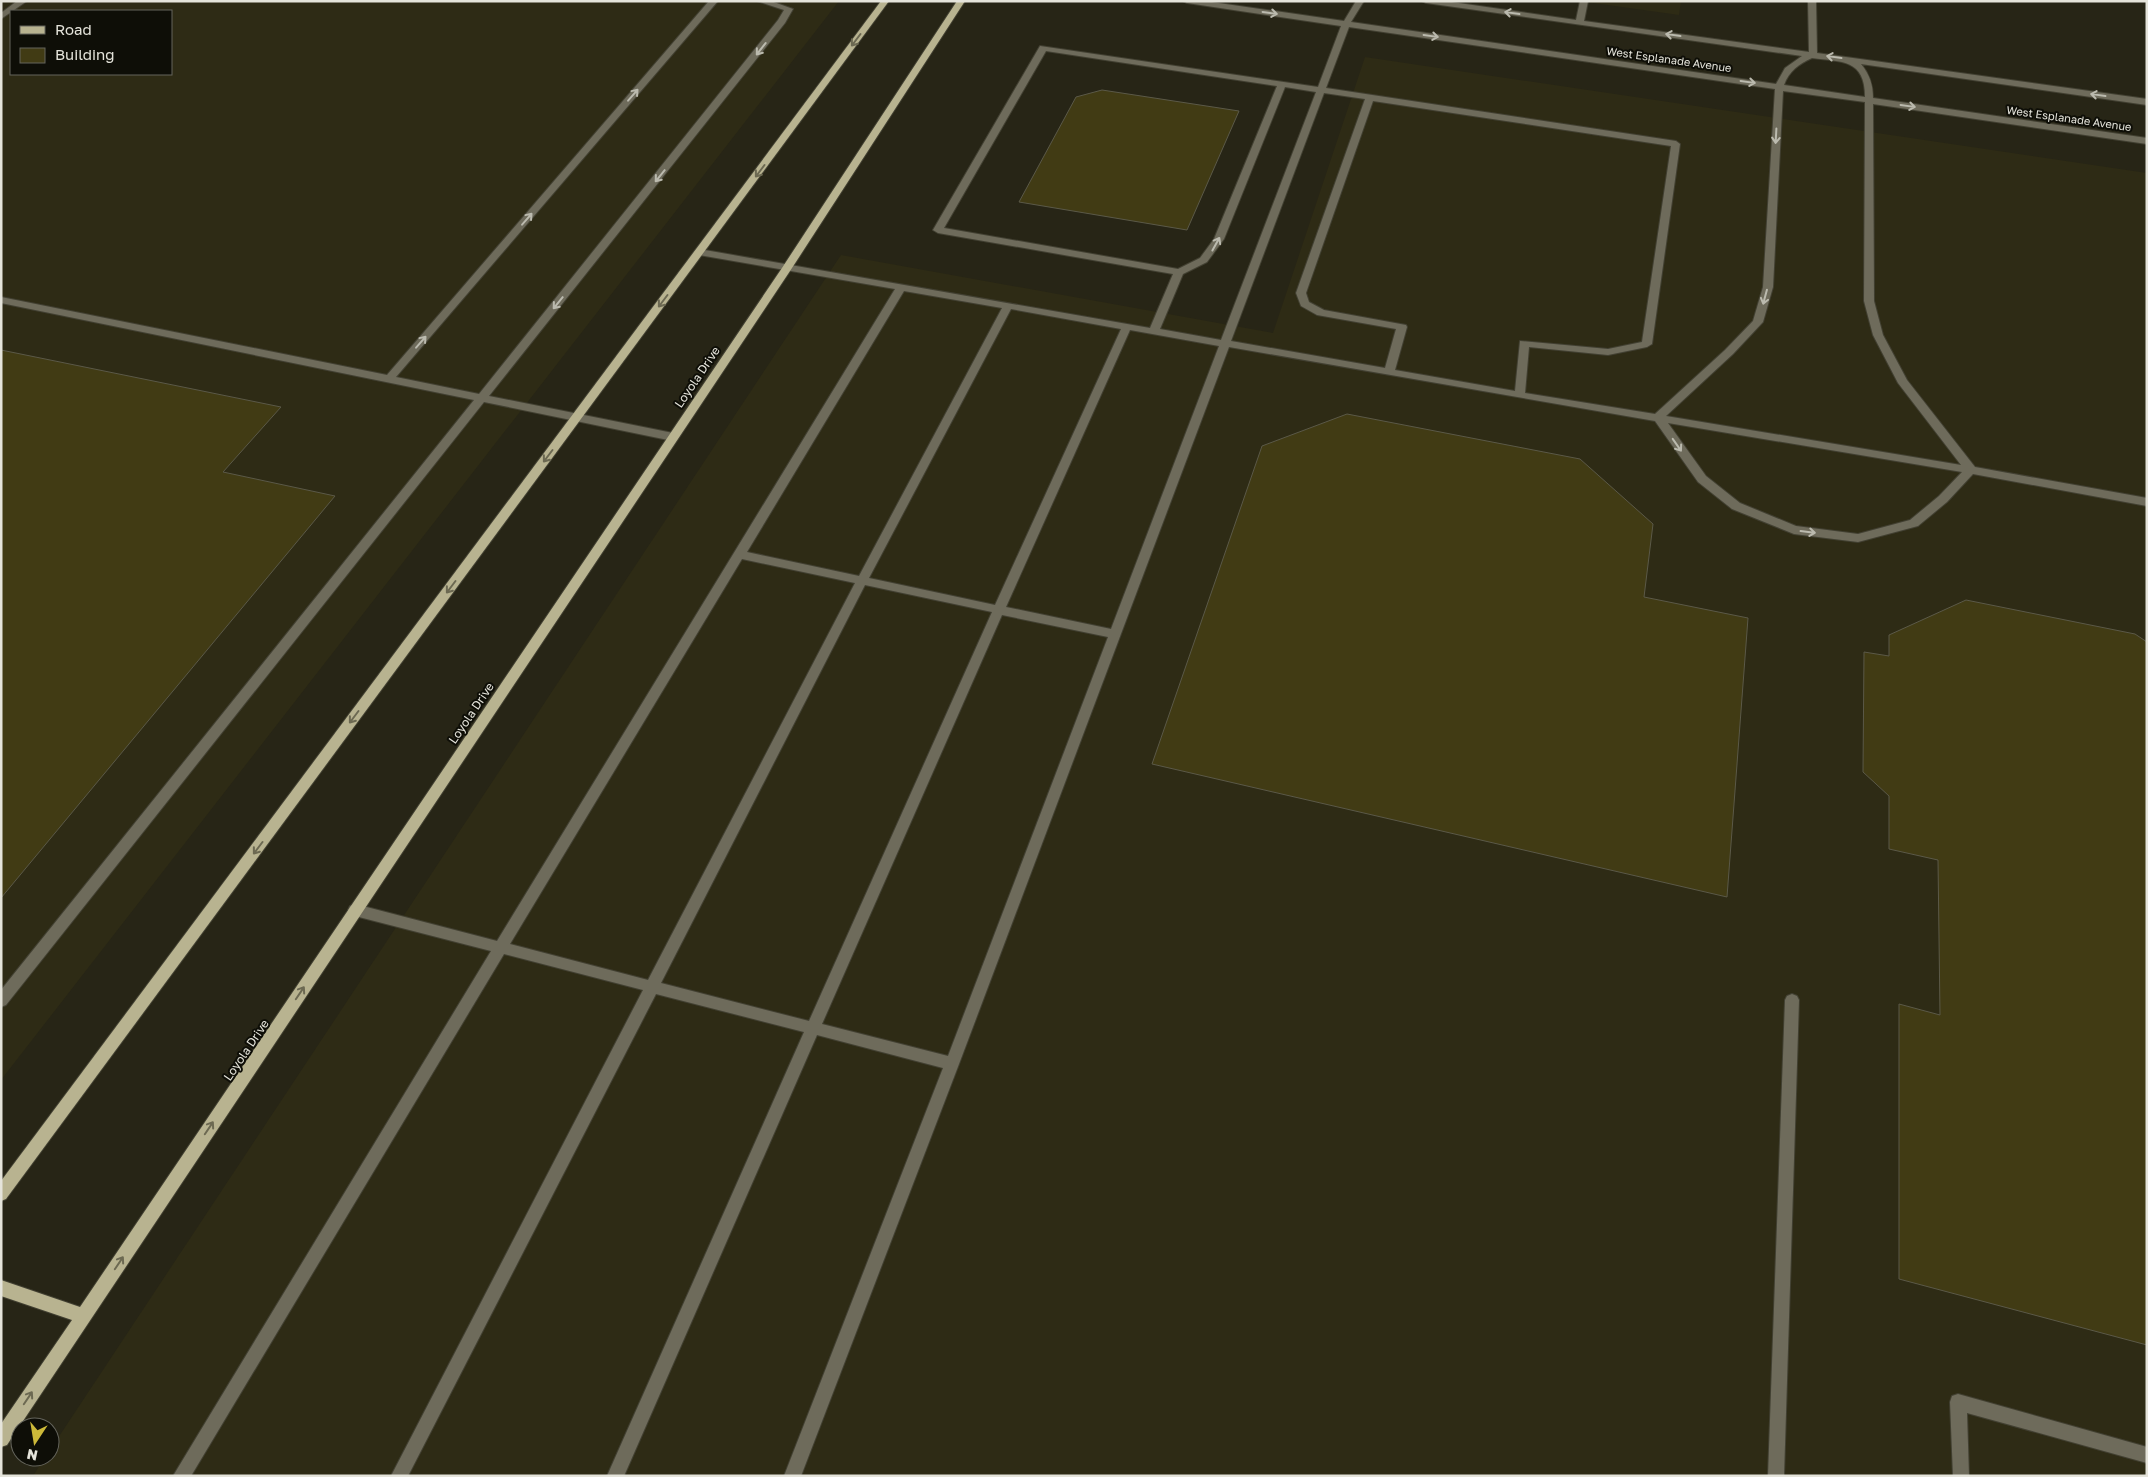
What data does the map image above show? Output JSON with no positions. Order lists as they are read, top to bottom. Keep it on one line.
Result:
{"streets":{"main road":["Loyola Drive"],"street":["West Esplanade Avenue"]},"one_way":["Loyola Drive"],"legend":["Road","Building"],"north":"bottom"}
